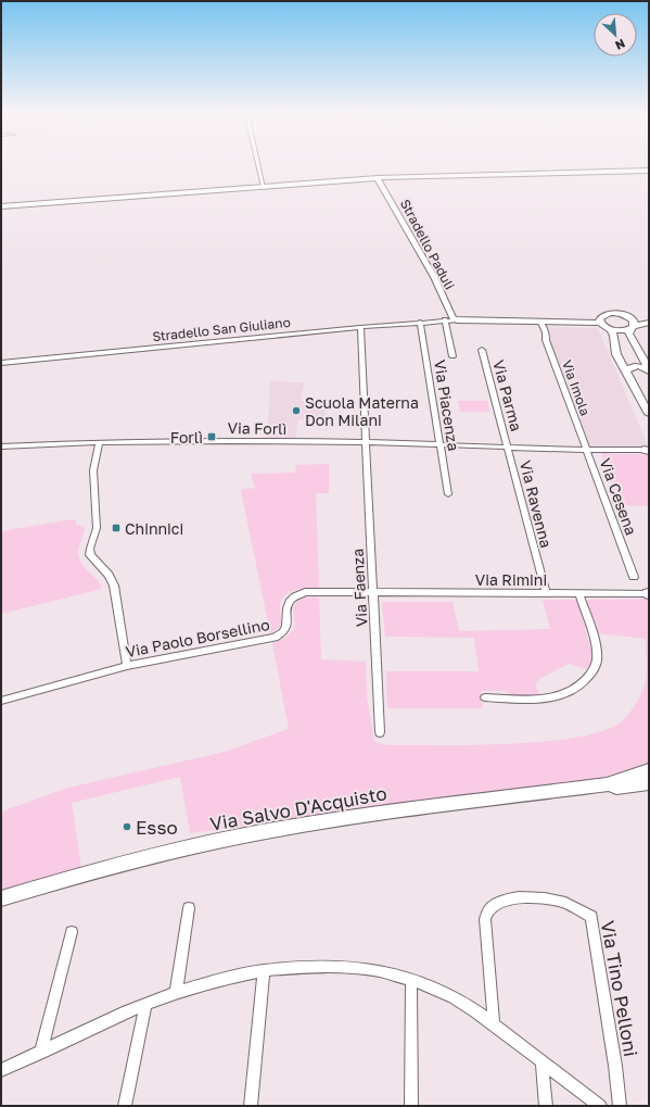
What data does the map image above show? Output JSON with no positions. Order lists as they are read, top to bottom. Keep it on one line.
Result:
{"streets":{"street":["Stradello Paduli","Stradello San Giuliano","Via Imola","Via Parma","Via Piacenza","Via Forlì","Via Cesena","Via Ravenna","Via Rimini","Via Faenza","Via Paolo Borsellino","Via Salvo D'Acquisto","Via Tino Pelloni"]},"crossings":[["Stradello Paduli","Stradello San Giuliano"],["Stradello San Giuliano","Via Imola"],["Stradello San Giuliano","Via Piacenza"],["Stradello San Giuliano","Via Faenza"],["Via Imola","Via Forlì"],["Via Imola","Via Cesena"],["Via Parma","Via Forlì"],["Via Parma","Via Ravenna"],["Via Piacenza","Via Forlì"],["Via Forlì","Via Cesena"],["Via Forlì","Via Ravenna"],["Via Forlì","Via Faenza"],["Via Ravenna","Via Rimini"],["Via Rimini","Via Faenza"],["Via Rimini","Via Paolo Borsellino"],["Via Faenza","Via Paolo Borsellino"]],"places":{"other":["Scuola Materna Don Milani","Esso"],"transit":["Forlì","Chinnici"]},"north":"bottom right"}
